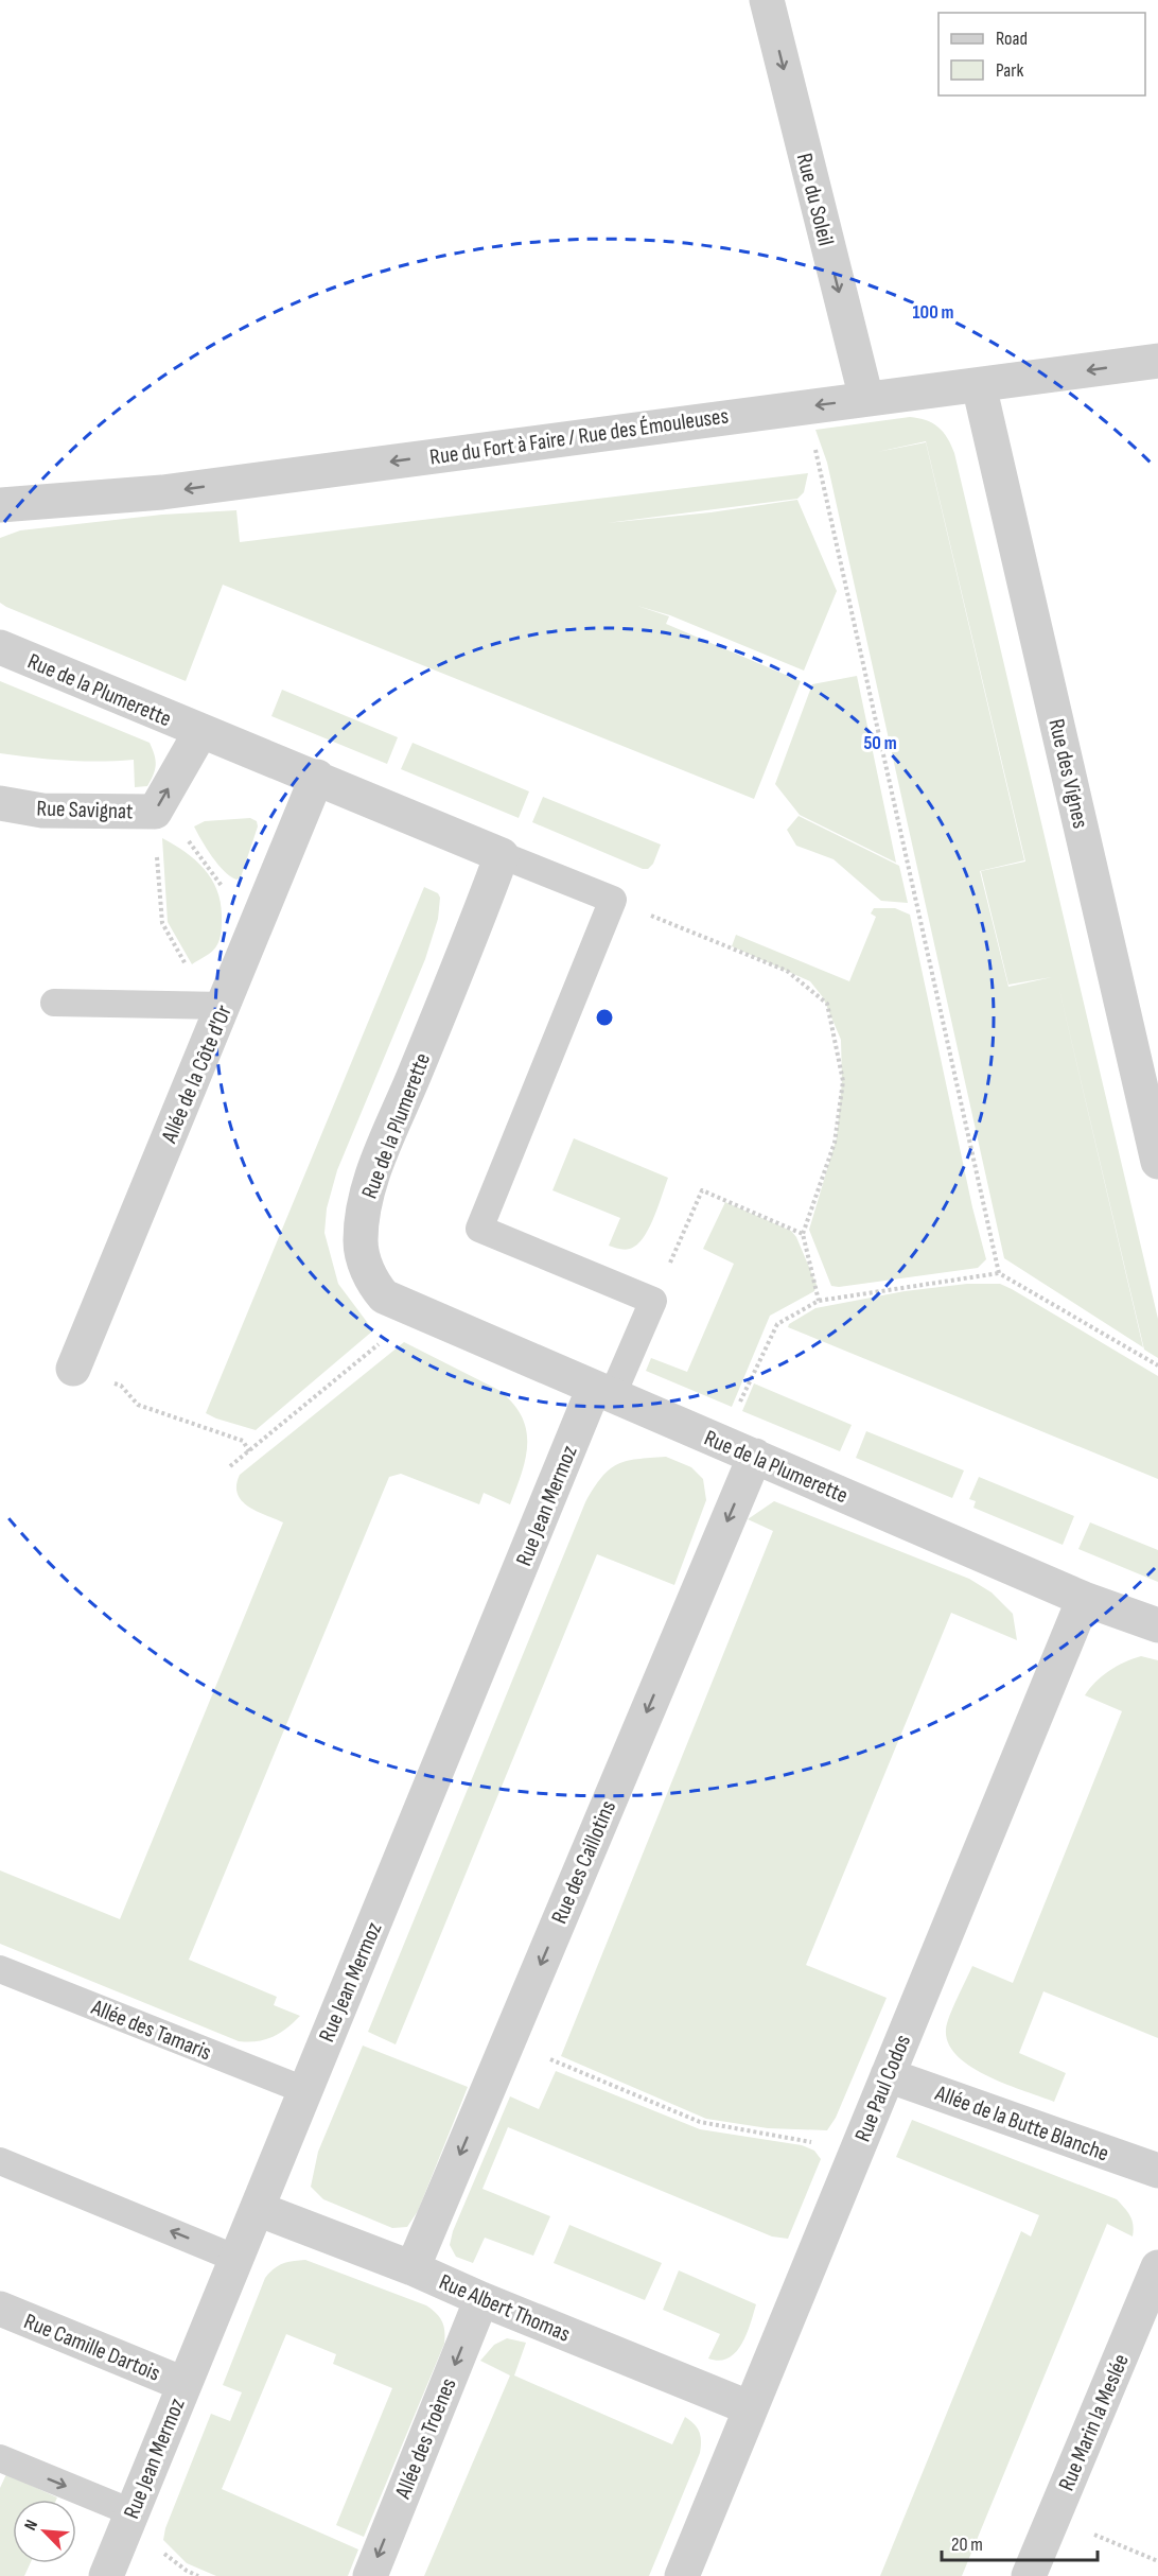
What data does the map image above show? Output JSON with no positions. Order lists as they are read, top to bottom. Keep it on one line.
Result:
{"streets":{"street":["Rue du Soleil","Rue du Fort à Faire / Rue des Émouleuses","Rue de la Plumerette","Rue des Vignes","Rue Savignat","Allée de la Côte d'Or","Rue Jean Mermoz","Rue des Caillotins","Rue Paul Codos","Allée de la Butte Blanche","Rue Albert Thomas","Rue Camille Dartois","Rue Marin la Meslée","Allée des Troènes"],"lane":["Allée des Tamaris"]},"crossings":[["Rue du Soleil","Rue du Fort à Faire / Rue des Émouleuses"],["Rue du Fort à Faire / Rue des Émouleuses","Rue des Vignes"],["Rue de la Plumerette","Rue Savignat"],["Rue de la Plumerette","Allée de la Côte d'Or"],["Rue de la Plumerette","Rue Jean Mermoz"],["Rue de la Plumerette","Rue des Caillotins"],["Rue de la Plumerette","Rue Paul Codos"],["Rue Jean Mermoz","Allée des Tamaris"],["Rue Jean Mermoz","Rue Albert Thomas"],["Rue Jean Mermoz","Rue Camille Dartois"],["Rue des Caillotins","Rue Albert Thomas"],["Rue Paul Codos","Allée de la Butte Blanche"],["Rue Paul Codos","Rue Albert Thomas"],["Rue Albert Thomas","Allée des Troènes"]],"one_way":["Rue du Soleil","Rue du Fort à Faire / Rue des Émouleuses","Rue Savignat","Rue des Caillotins","Allée des Troènes"],"legend":["Road","Park"],"scale_bar":"20 m","north":"top left","rings":["100 m","50 m"]}
